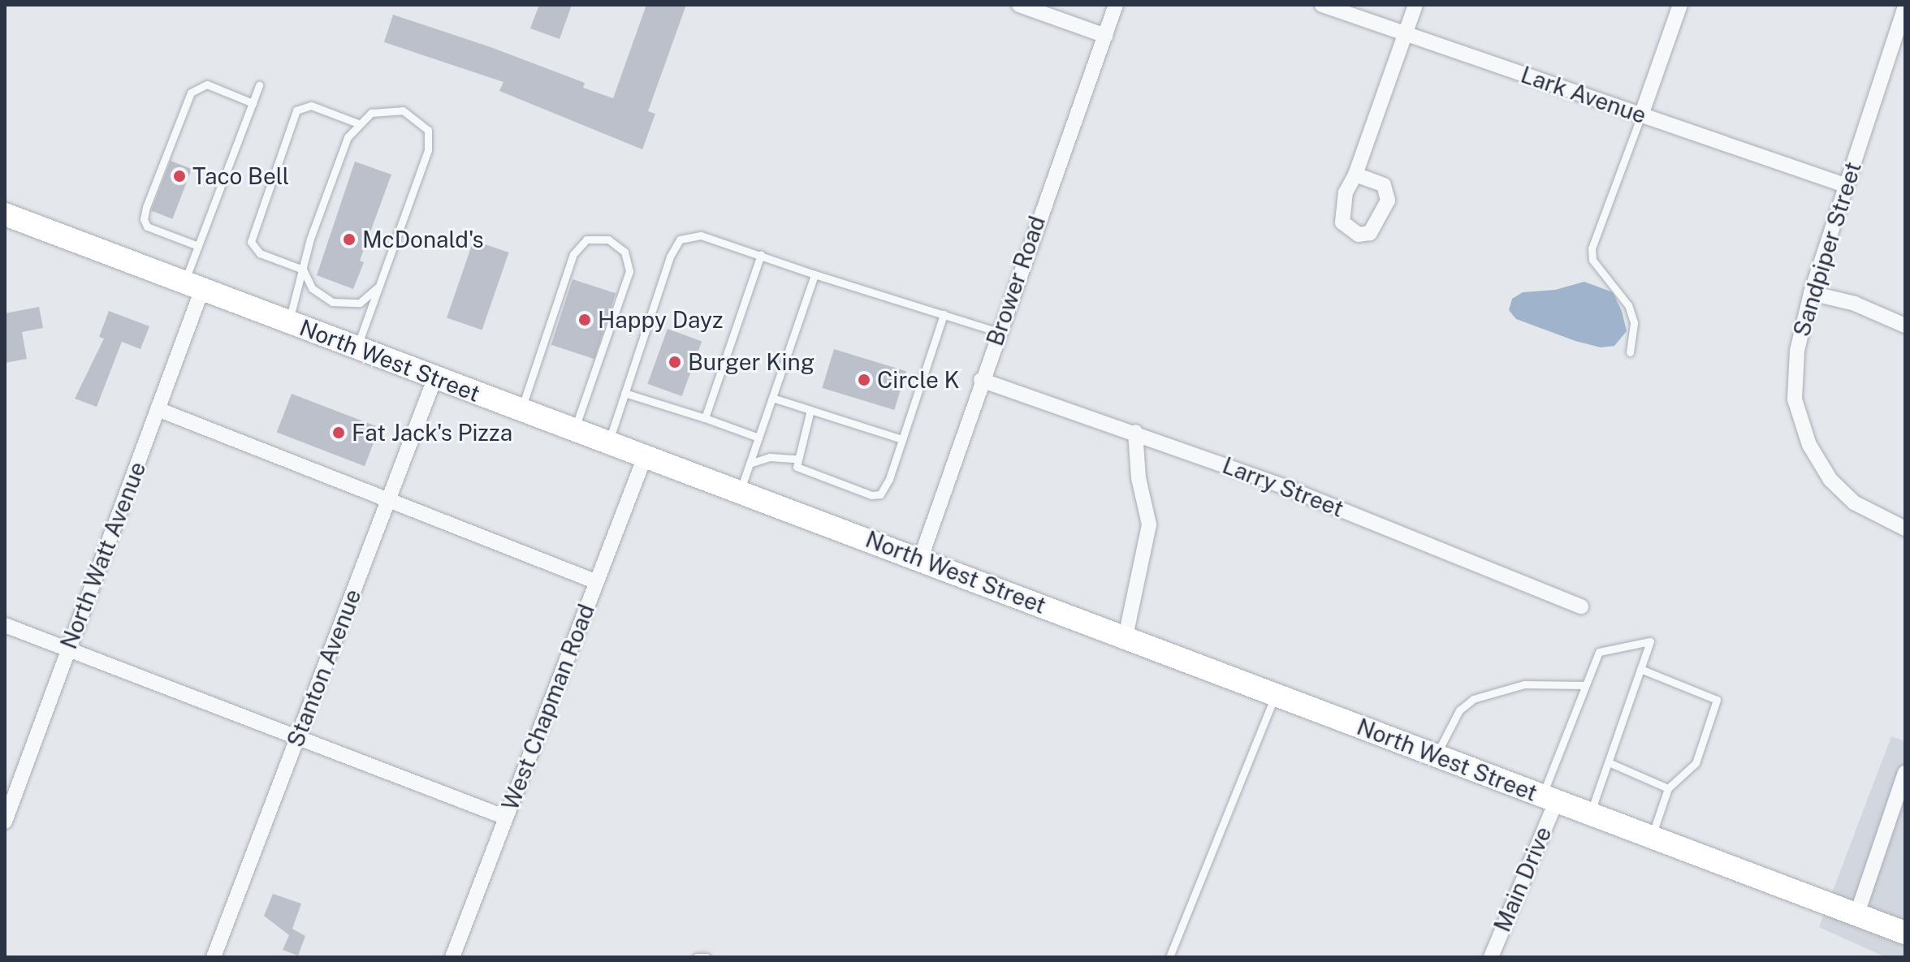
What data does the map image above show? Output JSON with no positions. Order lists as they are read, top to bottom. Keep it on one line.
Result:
{"streets":{"main road":["North West Street"],"street":["Lark Avenue","Sandpiper Street","Brower Road","Larry Street","North Watt Avenue","Stanton Avenue","West Chapman Road","Main Drive"]},"crossings":[["Lark Avenue","Sandpiper Street"],["Brower Road","North West Street"],["Brower Road","Larry Street"],["North West Street","North Watt Avenue"],["North West Street","Stanton Avenue"],["North West Street","West Chapman Road"],["North West Street","Main Drive"]],"places":["Taco Bell","McDonald's","Happy Dayz","Burger King","Circle K","Fat Jack's Pizza"]}
